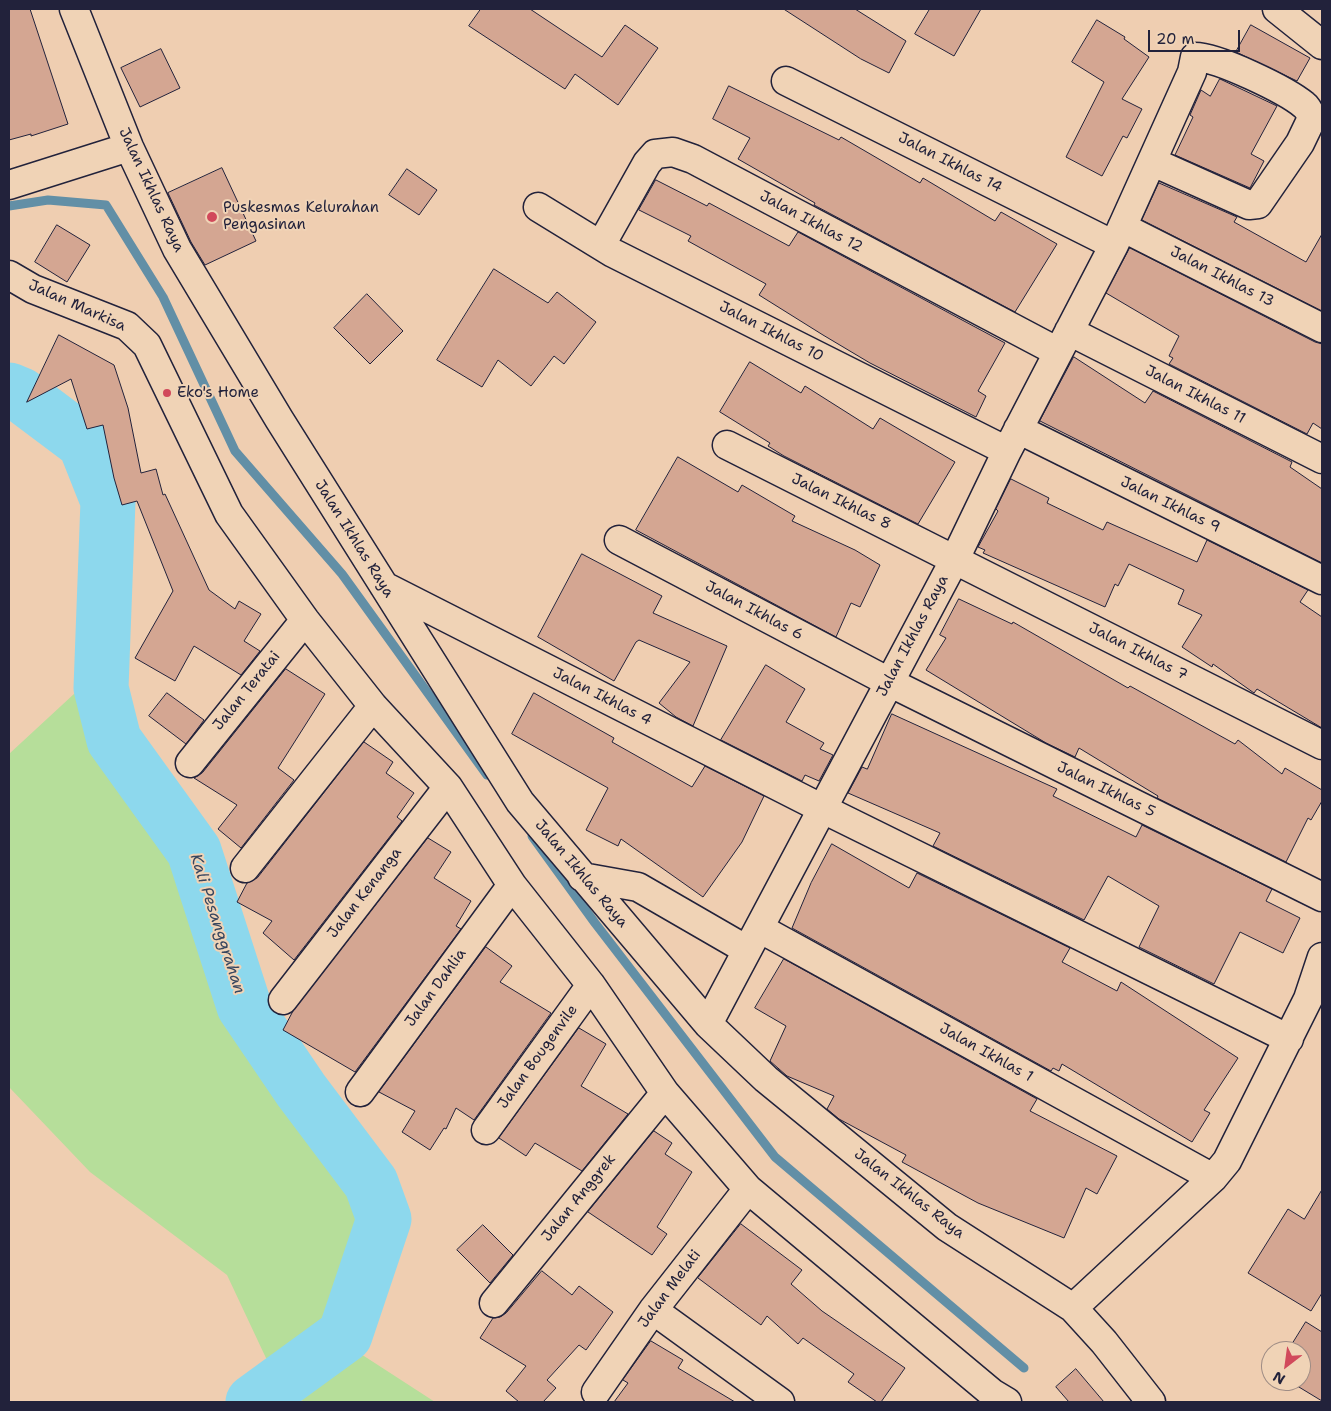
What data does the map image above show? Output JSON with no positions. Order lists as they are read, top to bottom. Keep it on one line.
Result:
{"streets":{"street":["Jalan Ikhlas 14","Jalan Ikhlas Raya","Jalan Ikhlas 12","Jalan Ikhlas 13","Jalan Markisa","Jalan Ikhlas 10","Jalan Ikhlas 11","Jalan Ikhlas 8","Jalan Ikhlas 9","Jalan Ikhlas 6","Jalan Ikhlas 7","Jalan Teratai","Jalan Ikhlas 4","Jalan Ikhlas 5","Jalan Kenanga","Jalan Dahlia","Jalan Ikhlas 1","Jalan Bougenvile","Jalan Anggrek","Jalan Melati"]},"crossings":[["Jalan Ikhlas 14","Jalan Ikhlas Raya"],["Jalan Ikhlas 14","Jalan Ikhlas 13"],["Jalan Ikhlas Raya","Jalan Ikhlas 12"],["Jalan Ikhlas Raya","Jalan Ikhlas 13"],["Jalan Ikhlas Raya","Jalan Ikhlas 10"],["Jalan Ikhlas Raya","Jalan Ikhlas 11"],["Jalan Ikhlas Raya","Jalan Ikhlas 8"],["Jalan Ikhlas Raya","Jalan Ikhlas 9"],["Jalan Ikhlas Raya","Jalan Ikhlas 6"],["Jalan Ikhlas Raya","Jalan Ikhlas 7"],["Jalan Ikhlas Raya","Jalan Ikhlas 4"],["Jalan Ikhlas Raya","Jalan Ikhlas 5"],["Jalan Ikhlas Raya","Jalan Ikhlas 1"],["Jalan Ikhlas 12","Jalan Ikhlas 10"],["Jalan Ikhlas 12","Jalan Ikhlas 11"],["Jalan Markisa","Jalan Teratai"],["Jalan Markisa","Jalan Kenanga"],["Jalan Markisa","Jalan Dahlia"],["Jalan Markisa","Jalan Bougenvile"],["Jalan Markisa","Jalan Anggrek"],["Jalan Markisa","Jalan Melati"],["Jalan Ikhlas 10","Jalan Ikhlas 9"],["Jalan Ikhlas 8","Jalan Ikhlas 7"],["Jalan Ikhlas 6","Jalan Ikhlas 5"]],"water":["Kali Pesanggrahan"],"places":["Puskesmas Kelurahan Pengasinan","Eko's Home"],"scale_bar":"20 m","north":"bottom left"}
